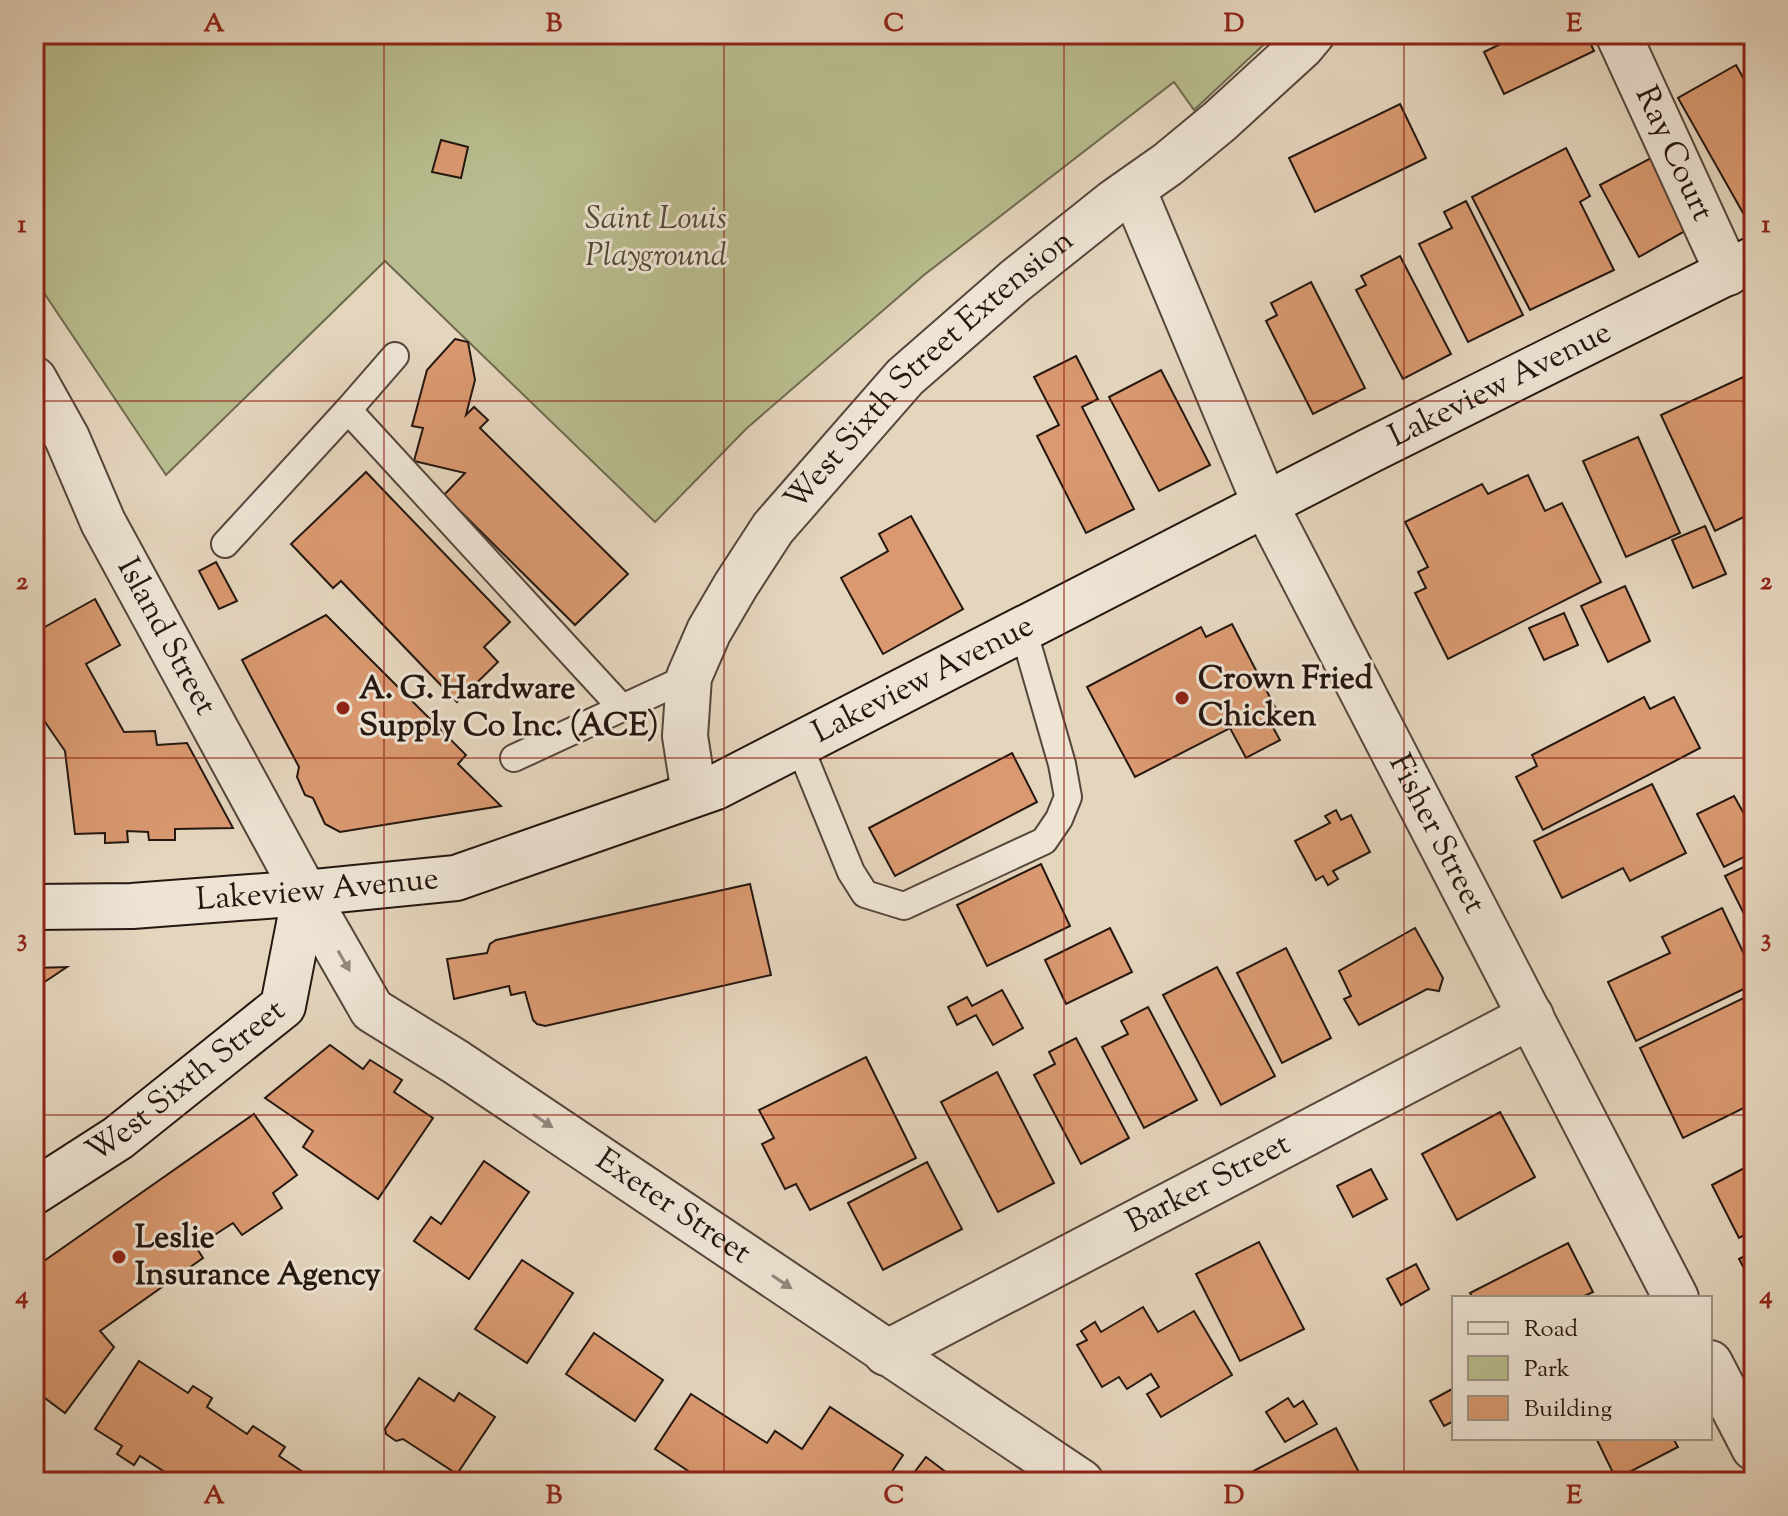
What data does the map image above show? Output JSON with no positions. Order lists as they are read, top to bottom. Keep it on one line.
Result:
{"streets":{"street":["Ray Court","West Sixth Street Extension","Lakeview Avenue","Island Street","Fisher Street","West Sixth Street","Barker Street","Exeter Street"]},"crossings":[["Ray Court","Lakeview Avenue"],["West Sixth Street Extension","Lakeview Avenue"],["West Sixth Street Extension","Fisher Street"],["Lakeview Avenue","Island Street"],["Lakeview Avenue","Fisher Street"],["Lakeview Avenue","West Sixth Street"],["Lakeview Avenue","Exeter Street"],["Island Street","West Sixth Street"],["Island Street","Exeter Street"],["Fisher Street","Barker Street"],["West Sixth Street","Exeter Street"],["Barker Street","Exeter Street"]],"one_way":["Exeter Street"],"parks":["Saint Louis Playground"],"places":["Crown Fried Chicken","A. G. Hardware Supply Co Inc. (ACE)","Leslie Insurance Agency"],"legend":["Road","Park","Building"],"grid":{"columns":["A","B","C","D","E"],"rows":["1","2","3","4"]}}
